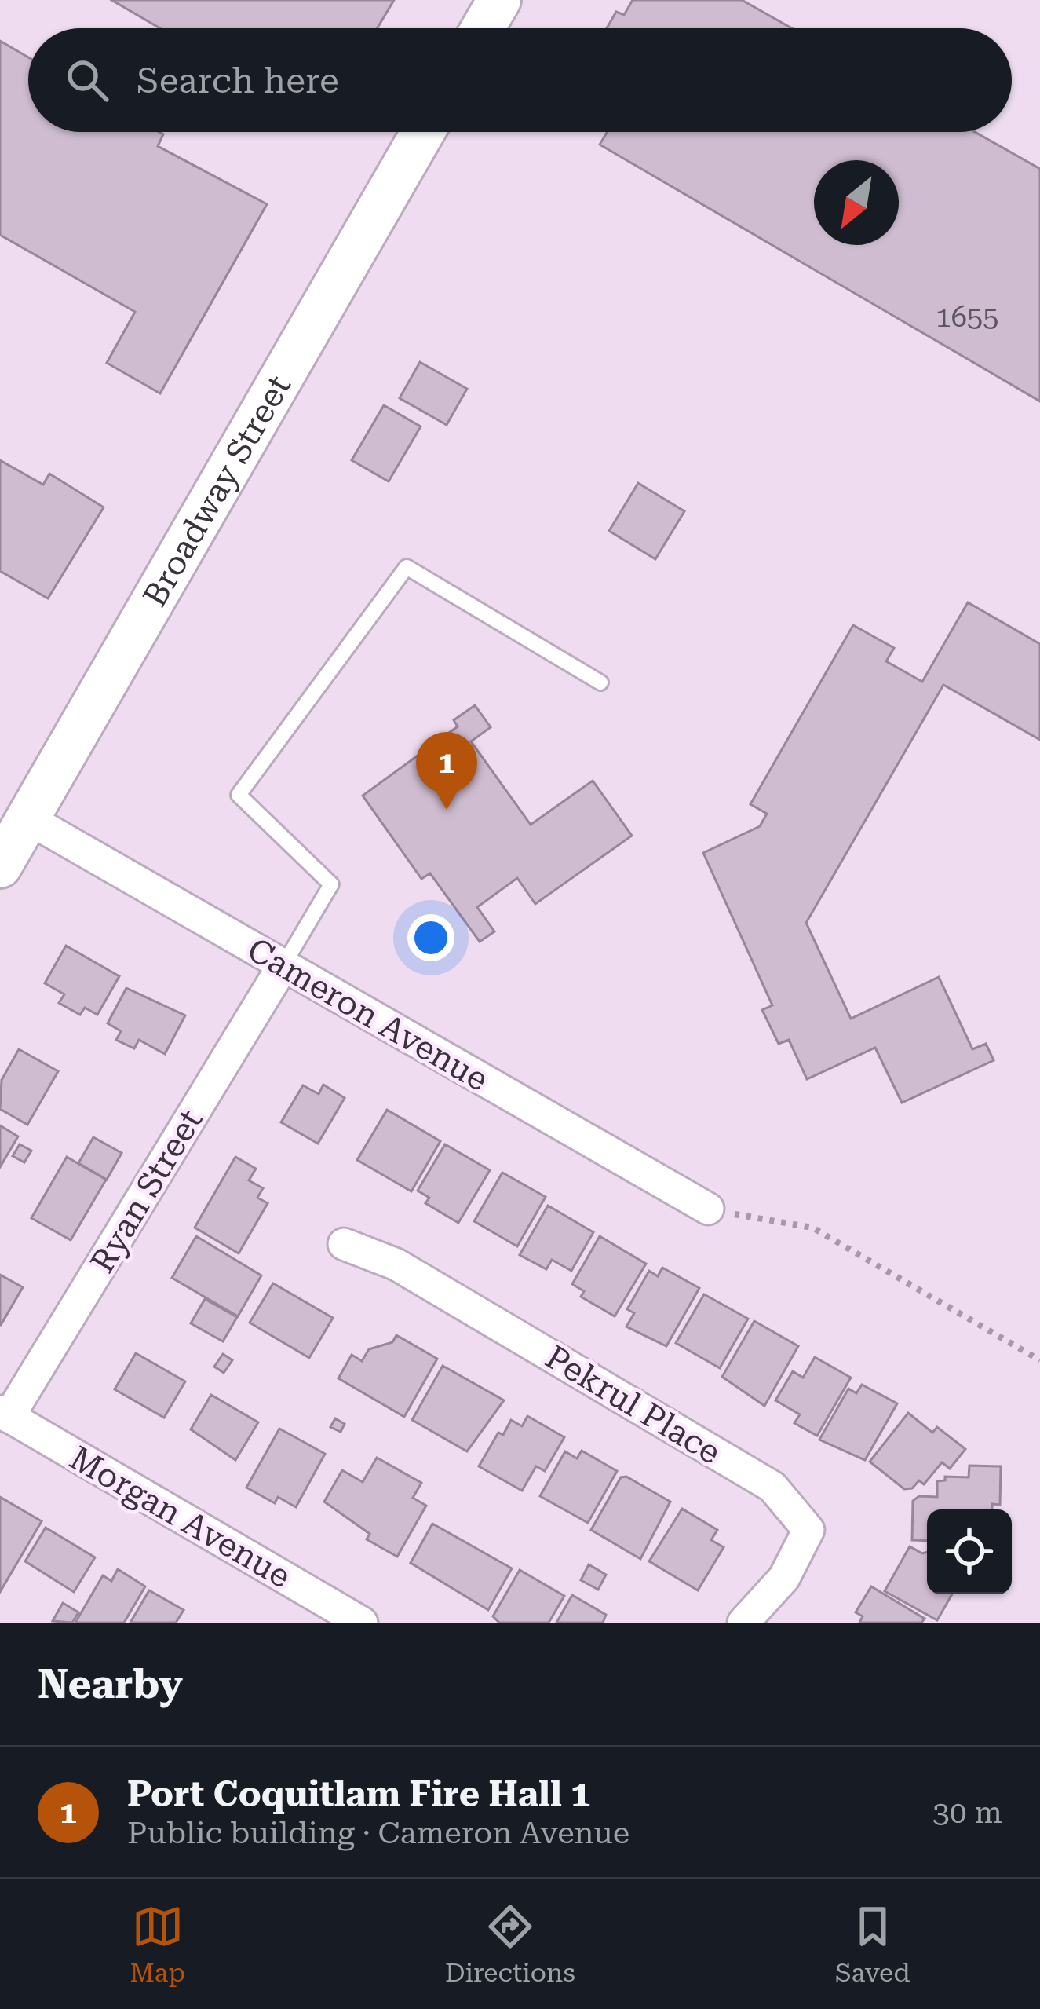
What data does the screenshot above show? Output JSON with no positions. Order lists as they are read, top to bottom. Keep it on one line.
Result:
{"streets":{"main road":["Broadway Street"],"street":["Cameron Avenue","Ryan Street","Pekrul Place","Morgan Avenue"]},"crossings":[["Broadway Street","Cameron Avenue"],["Cameron Avenue","Ryan Street"],["Ryan Street","Morgan Avenue"]],"house_numbers":["1655"],"north":"bottom left","page":{"search":"Search here","pins":"1","heading":"Nearby","list":[{"mark":"1","name":"Port Coquitlam Fire Hall 1","note":"Public building · Cameron Avenue","value":"30 m"}],"nav":["Map","Directions","Saved"]}}
